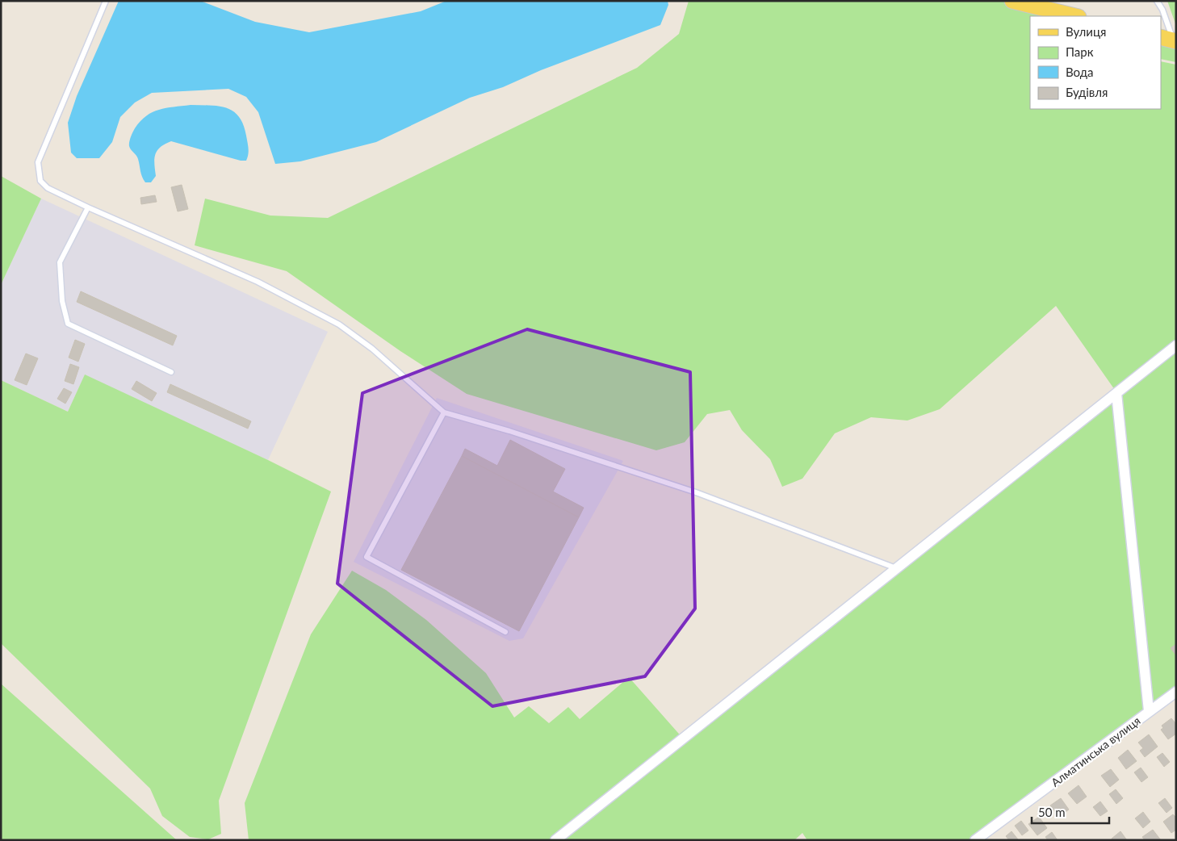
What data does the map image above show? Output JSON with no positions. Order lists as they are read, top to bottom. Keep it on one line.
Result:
{"streets":{"street":["Алматинська вулиця"]},"legend":["Вулиця","Парк","Вода","Будівля"],"scale_bar":"50 m"}
